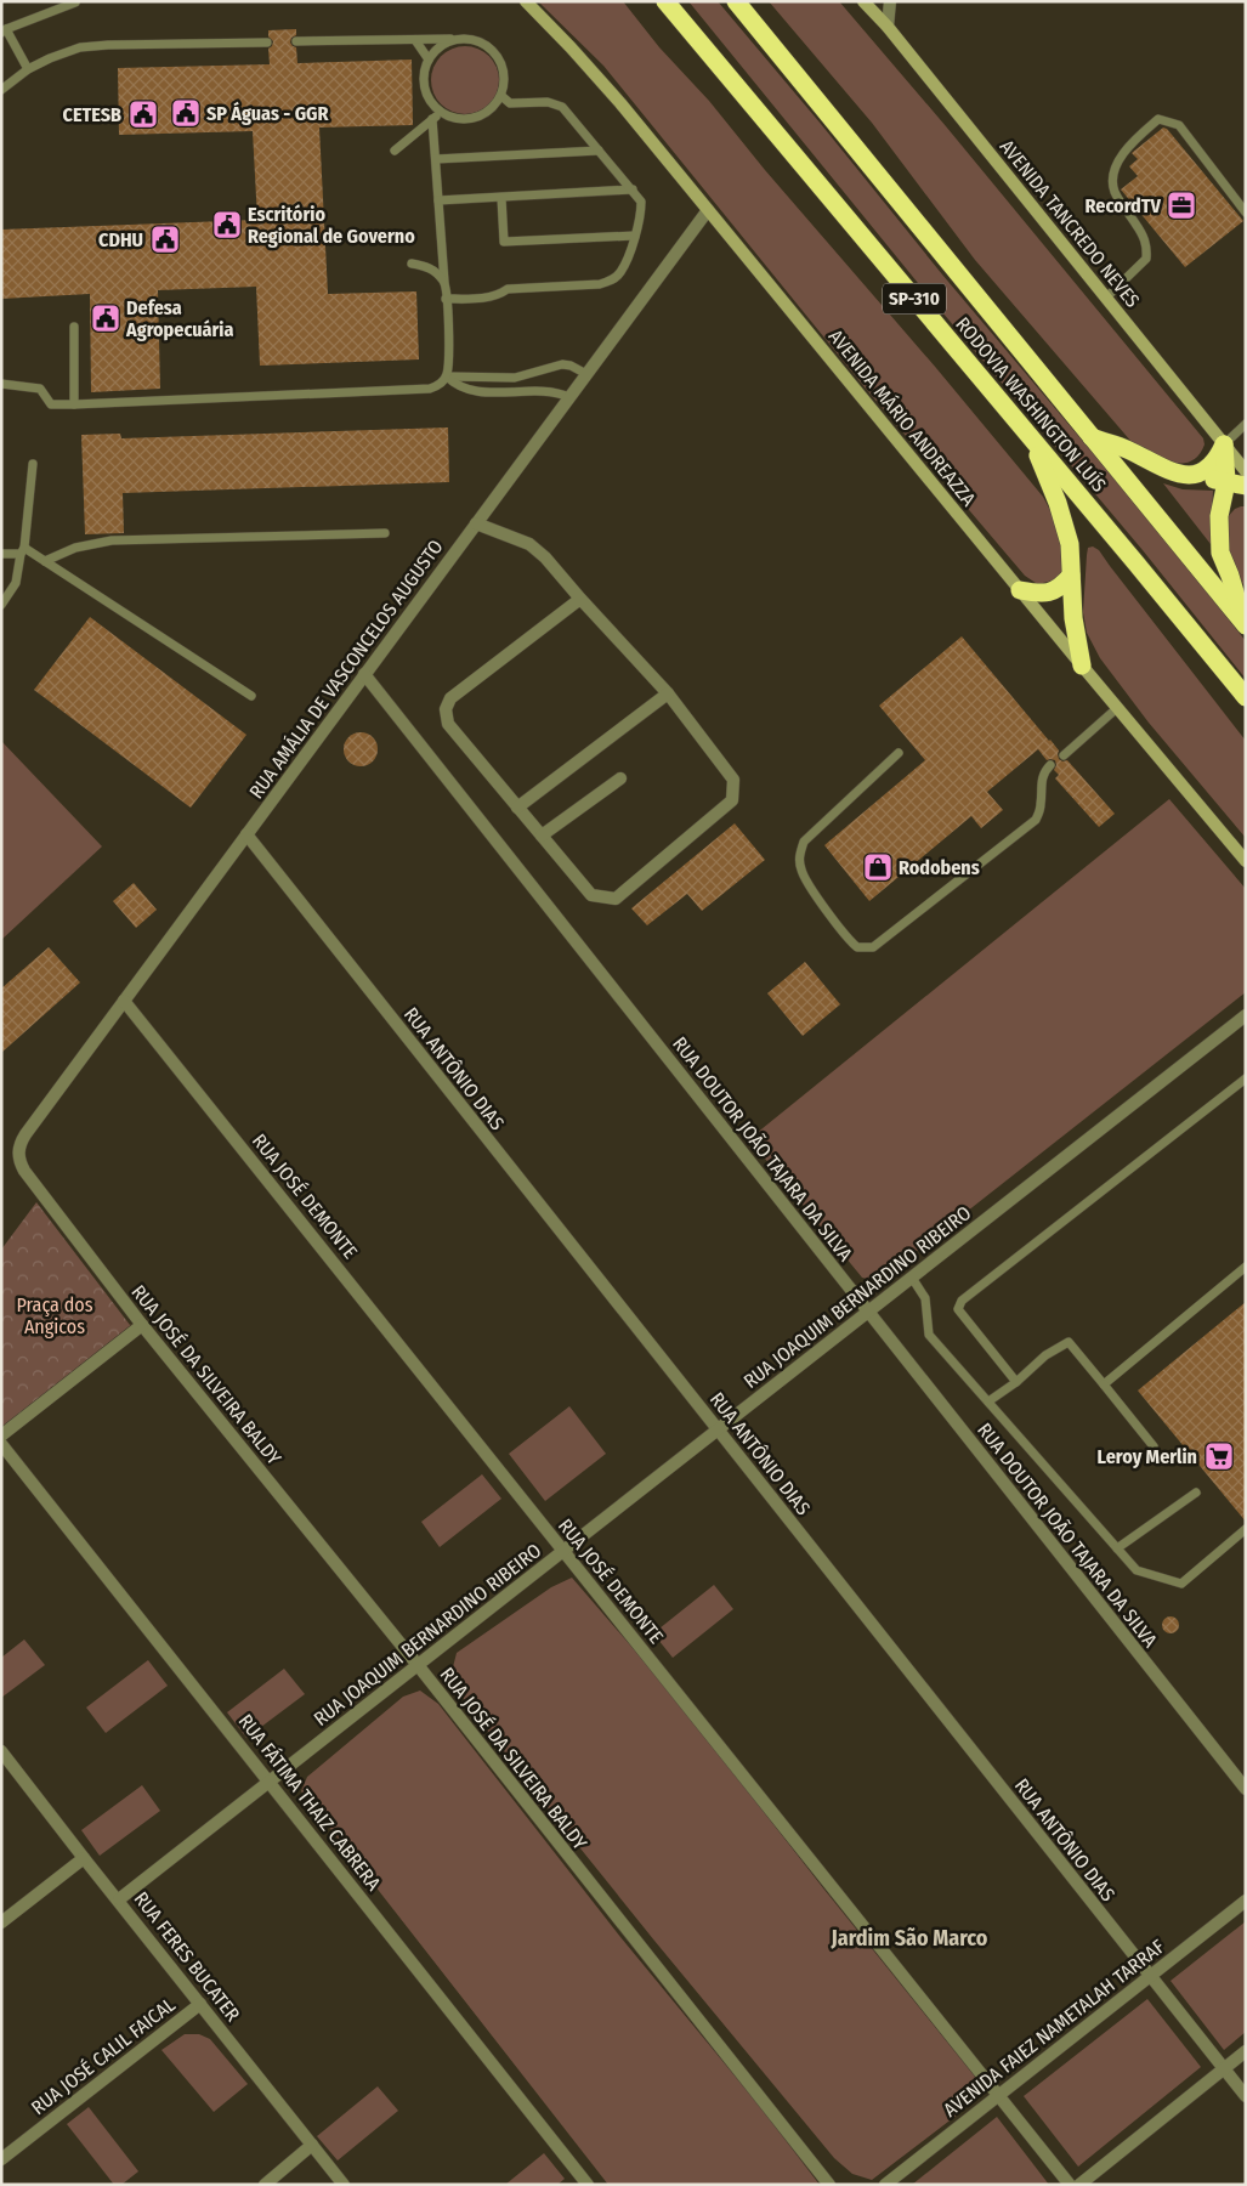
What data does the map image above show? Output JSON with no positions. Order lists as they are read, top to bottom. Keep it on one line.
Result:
{"streets":{"highway":["SP-310","RODOVIA WASHINGTON LUÍS"],"main road":["AVENIDA TANCREDO NEVES","AVENIDA MÁRIO ANDREAZZA"],"street":["RUA AMÁLIA DE VASCONCELOS AUGUSTO","RUA ANTÔNIO DIAS","RUA DOUTOR JOÃO TAJARA DA SILVA","RUA JOSÉ DEMONTE","RUA JOAQUIM BERNARDINO RIBEIRO","RUA JOSÉ DA SILVEIRA BALDY","RUA FÁTIMA THAIZ CABRERA","RUA FERES BUCATER","AVENIDA FAIEZ NAMETALAH TARRAF","RUA JOSÉ CALIL FAICAL"]},"crossings":[["AVENIDA MÁRIO ANDREAZZA","RUA AMÁLIA DE VASCONCELOS AUGUSTO"],["RUA AMÁLIA DE VASCONCELOS AUGUSTO","RUA ANTÔNIO DIAS"],["RUA AMÁLIA DE VASCONCELOS AUGUSTO","RUA DOUTOR JOÃO TAJARA DA SILVA"],["RUA AMÁLIA DE VASCONCELOS AUGUSTO","RUA JOSÉ DEMONTE"],["RUA AMÁLIA DE VASCONCELOS AUGUSTO","RUA JOSÉ DA SILVEIRA BALDY"],["RUA ANTÔNIO DIAS","RUA JOAQUIM BERNARDINO RIBEIRO"],["RUA ANTÔNIO DIAS","AVENIDA FAIEZ NAMETALAH TARRAF"],["RUA DOUTOR JOÃO TAJARA DA SILVA","RUA JOAQUIM BERNARDINO RIBEIRO"],["RUA JOSÉ DEMONTE","RUA JOAQUIM BERNARDINO RIBEIRO"],["RUA JOSÉ DEMONTE","AVENIDA FAIEZ NAMETALAH TARRAF"],["RUA JOAQUIM BERNARDINO RIBEIRO","RUA JOSÉ DA SILVEIRA BALDY"],["RUA JOAQUIM BERNARDINO RIBEIRO","RUA FÁTIMA THAIZ CABRERA"],["RUA JOAQUIM BERNARDINO RIBEIRO","RUA FERES BUCATER"],["RUA FERES BUCATER","RUA JOSÉ CALIL FAICAL"]],"districts":["Jardim São Marco"],"parks":["Praça dos Angicos"],"places":{"public building":["SP Águas - GGR","CETESB","Escritório Regional de Governo","CDHU","Defesa Agropecuária"],"office":["RecordTV"],"shop":["Rodobens"],"supermarket":["Leroy Merlin"]}}
